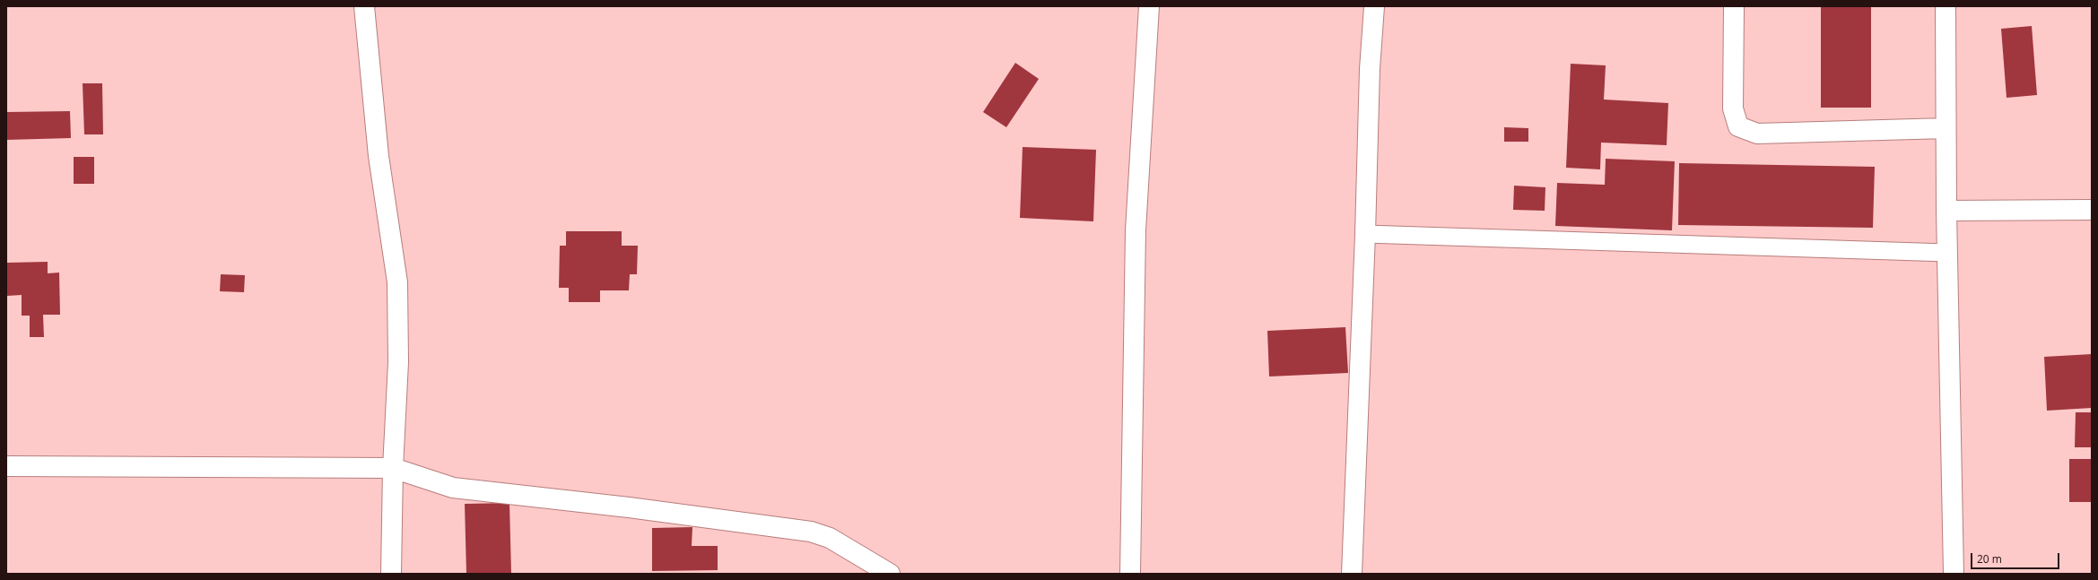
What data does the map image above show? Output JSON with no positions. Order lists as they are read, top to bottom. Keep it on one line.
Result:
{"scale_bar":"20 m"}
